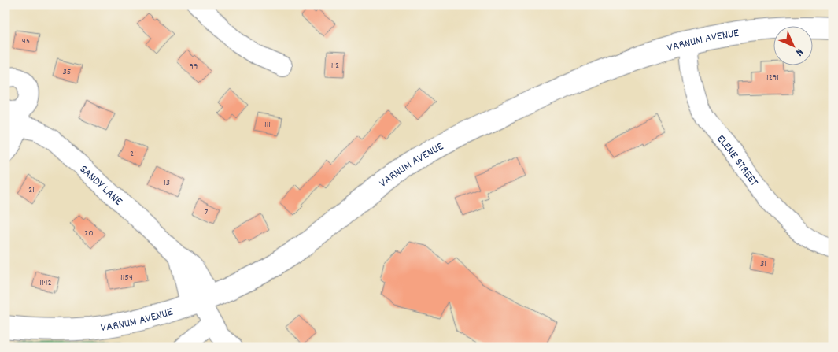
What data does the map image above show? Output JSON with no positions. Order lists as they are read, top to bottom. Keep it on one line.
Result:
{"streets":{"main road":["VARNUM AVENUE"],"street":["ELENE STREET","SANDY LANE"]},"crossings":[["VARNUM AVENUE","ELENE STREET"],["VARNUM AVENUE","SANDY LANE"]],"house_numbers":["45","112","99","35","1291","111","21","13","21","7","20","31","1154","1142"],"north":"bottom right"}
